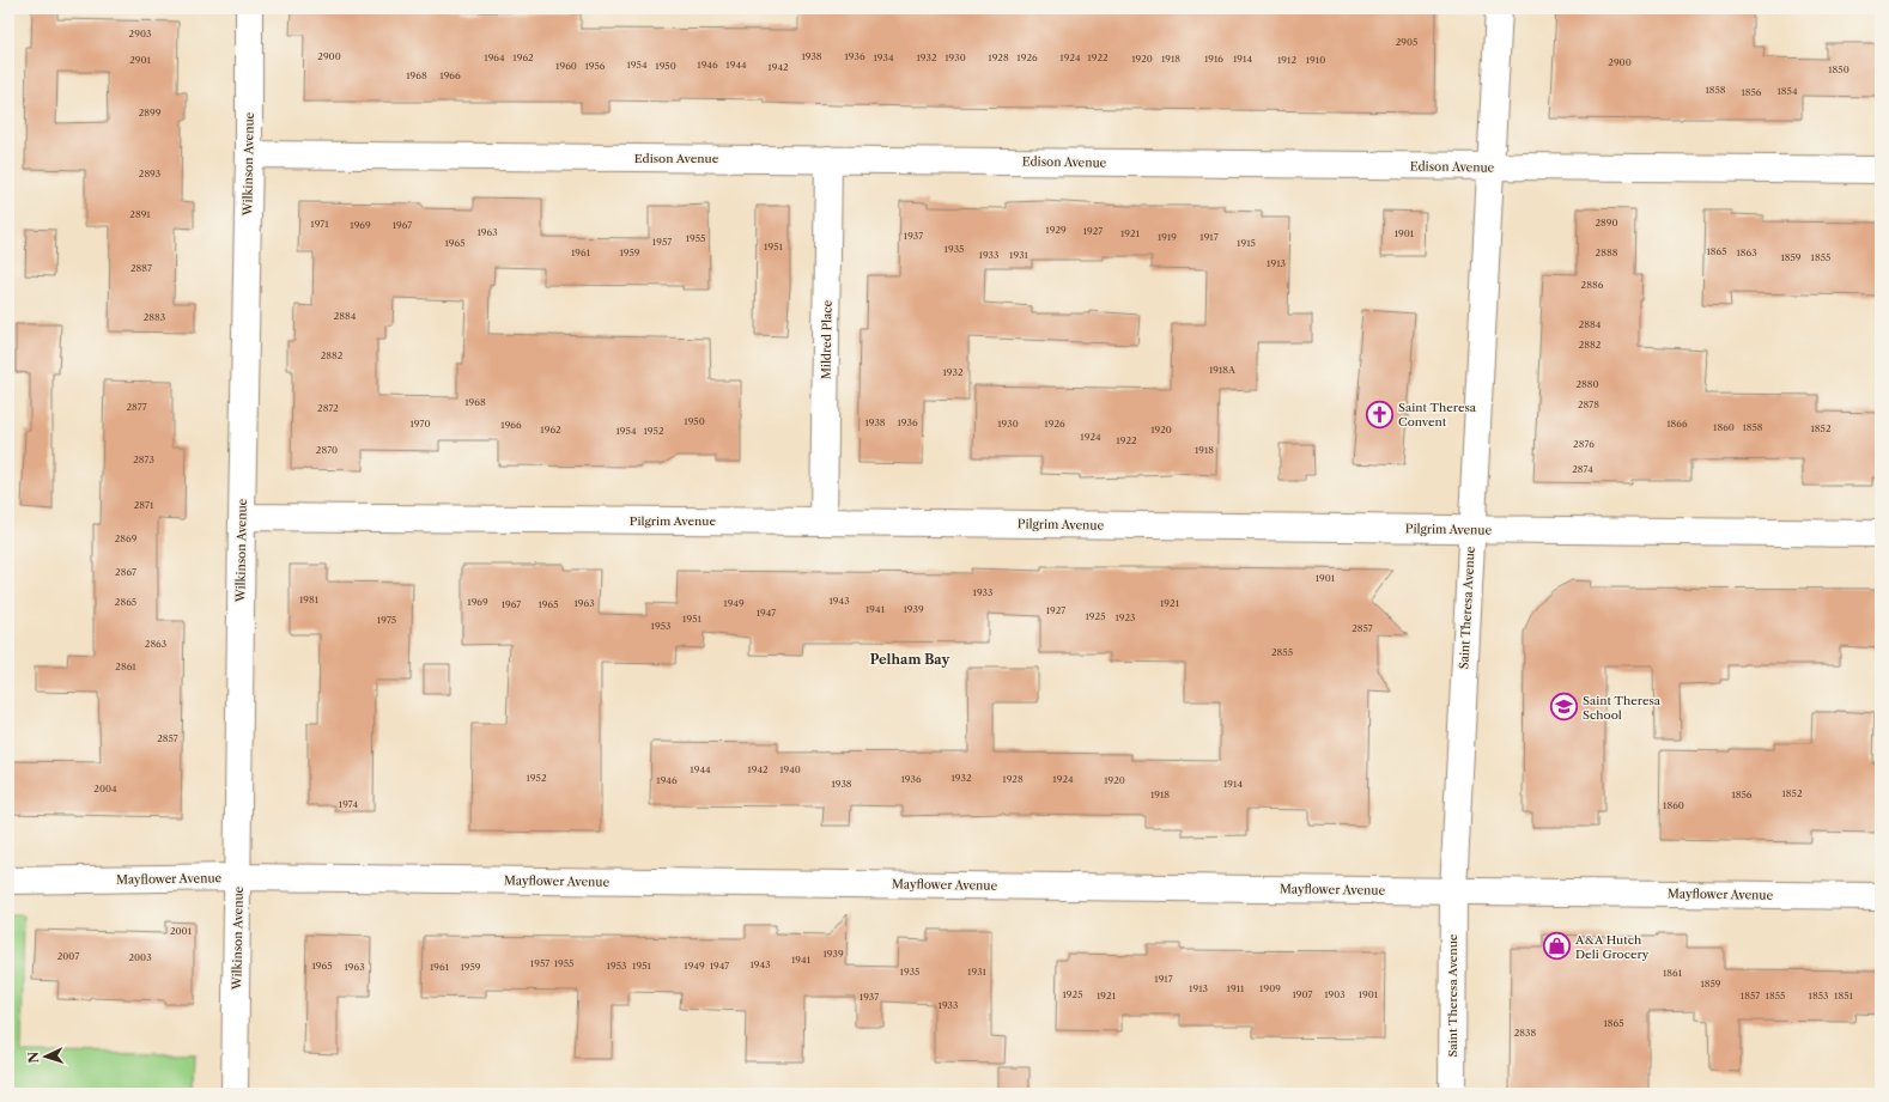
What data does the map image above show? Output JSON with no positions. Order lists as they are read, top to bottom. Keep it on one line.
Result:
{"streets":{"street":["Edison Avenue","Wilkinson Avenue","Mildred Place","Pilgrim Avenue","Saint Theresa Avenue","Mayflower Avenue"]},"crossings":[["Edison Avenue","Wilkinson Avenue"],["Edison Avenue","Mildred Place"],["Edison Avenue","Saint Theresa Avenue"],["Wilkinson Avenue","Pilgrim Avenue"],["Wilkinson Avenue","Mayflower Avenue"],["Mildred Place","Pilgrim Avenue"],["Pilgrim Avenue","Saint Theresa Avenue"],["Saint Theresa Avenue","Mayflower Avenue"]],"districts":["Pelham Bay"],"places":{"church":["Saint Theresa Convent"],"school or university":["Saint Theresa School"],"shop":["A&A Hutch Deli Grocery"]},"house_numbers":["2903","2905","2900","1938","1936","1964","1962","1934","1932","1930","1928","1926","1924","1922","1920","1918","1916","1914","2901","1912","1910","2900","1954","1946","1944","1960","1956","1950","1942","1850","1968","1966","1858","1854","1856","2899","2893","2891","2890","1971","1969","1967","1929","1927","1963","1921","1901","1937","1919","1917","1955","1957","1965","1915","1951","1935","1865","1961","1959","2888","1863","1933","1931","1859","1855","1913","2887","2886","2884","2883","2884","2882","2882","1918A","1932","2880","1968","2878","2877","2872","1950","1938","1936","1970","1930","1926","1866","1966","1860","1858","1852","1962","1920","1954","1952","1924","1922","2876","2870","1918","2873","2874","2871","2869","2867","1901","1933","1981","1943","2865","1969","1963","1949","1921","1967","1965","1941","1939","1927","1947","1925","1923","1951","1975","1953","2857","2863","2855","2861","2857","1944","1942","1940","1952","1932","1936","1928","1924","1946","1920","1938","1914","2004","1852","1918","1856","1974","1860","2001","1939","2007","2003","1941","1957","1955","1943","1965","1953","1951","1949","1947","1963","1961","1959","1935","1931","1861","1917","1859","1913","1911","1909","1925","1907","1903","1901","1921","1857","1855","1853","1851","1937","1933","1865","2838"],"north":"left"}
